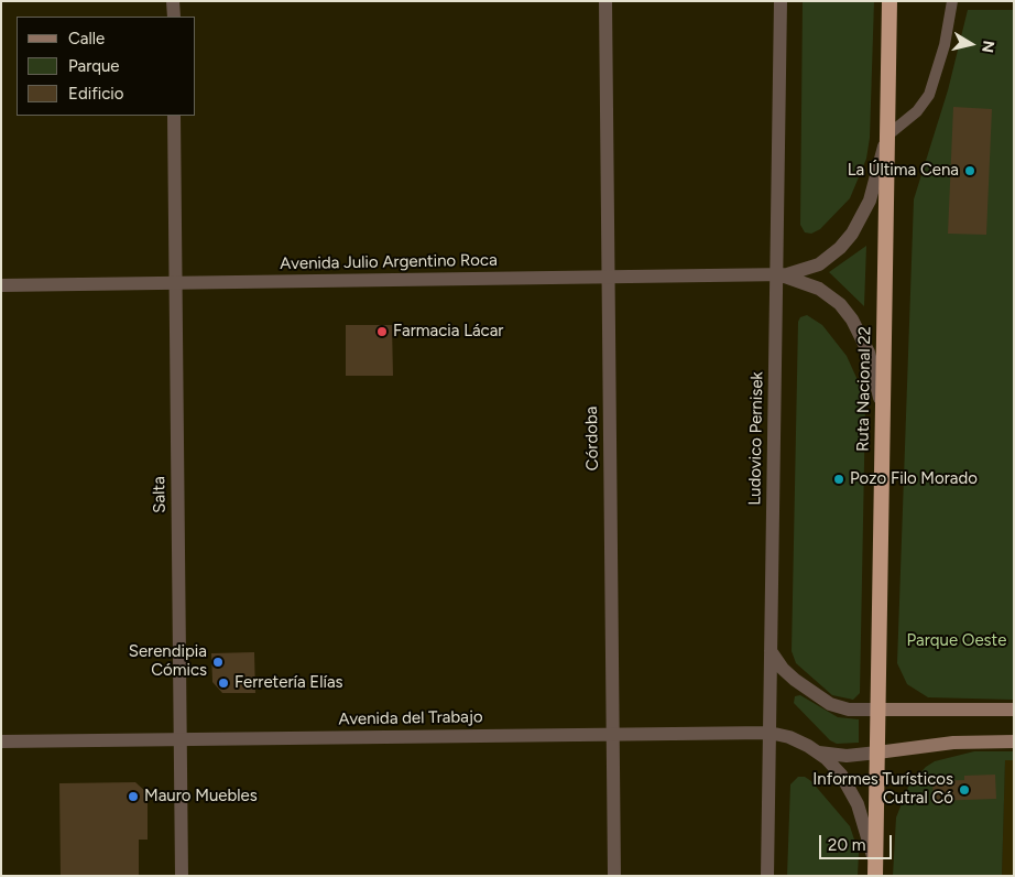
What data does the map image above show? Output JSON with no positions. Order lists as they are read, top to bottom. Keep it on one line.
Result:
{"streets":{"highway":["Ruta Nacional 22"],"street":["Avenida Julio Argentino Roca","Córdoba","Ludovico Pernisek","Salta","Avenida del Trabajo"]},"crossings":[["Avenida Julio Argentino Roca","Ruta Nacional 22"],["Avenida Julio Argentino Roca","Córdoba"],["Avenida Julio Argentino Roca","Ludovico Pernisek"],["Avenida Julio Argentino Roca","Salta"],["Ruta Nacional 22","Avenida del Trabajo"],["Córdoba","Avenida del Trabajo"],["Ludovico Pernisek","Avenida del Trabajo"],["Salta","Avenida del Trabajo"]],"parks":["Parque Oeste"],"places":["La Última Cena","Farmacia Lácar","Pozo Filo Morado","Serendipia Cómics","Ferretería Elías","Informes Turísticos Cutral Có","Mauro Muebles"],"legend":["Calle","Parque","Edificio"],"scale_bar":"20 m","north":"right"}
